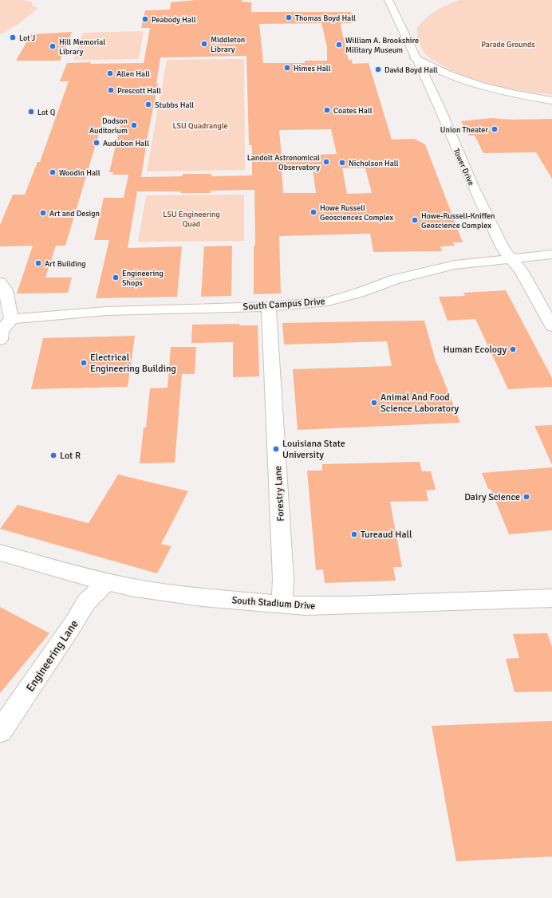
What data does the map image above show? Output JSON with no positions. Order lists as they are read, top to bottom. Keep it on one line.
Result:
{"streets":{"street":["Tower Drive","South Campus Drive","Forestry Lane","South Stadium Drive","Engineering Lane"]},"crossings":[["Tower Drive","South Campus Drive"],["South Campus Drive","Forestry Lane"],["Forestry Lane","South Stadium Drive"],["South Stadium Drive","Engineering Lane"]],"parks":["Parade Grounds","LSU Quadrangle","LSU Engineering Quad"],"places":["Thomas Boyd Hall","Peabody Hall","Lot J","Middleton Library","William A. Brookshire Military Museum","Hill Memorial Library","Himes Hall","David Boyd Hall","Allen Hall","Prescott Hall","Stubbs Hall","Coates Hall","Lot Q","Dodson Auditorium","Union Theater","Audubon Hall","Landolt Astronomical Observatory","Nicholson Hall","Woodin Hall","Howe Russell Geosciences Complex","Art and Design","Howe-Russell-Kniffen Geoscience Complex","Art Building","Engineering Shops","Human Ecology","Electrical Engineering Building","Animal And Food Science Laboratory","Louisiana State University","Lot R","Dairy Science","Tureaud Hall"]}
